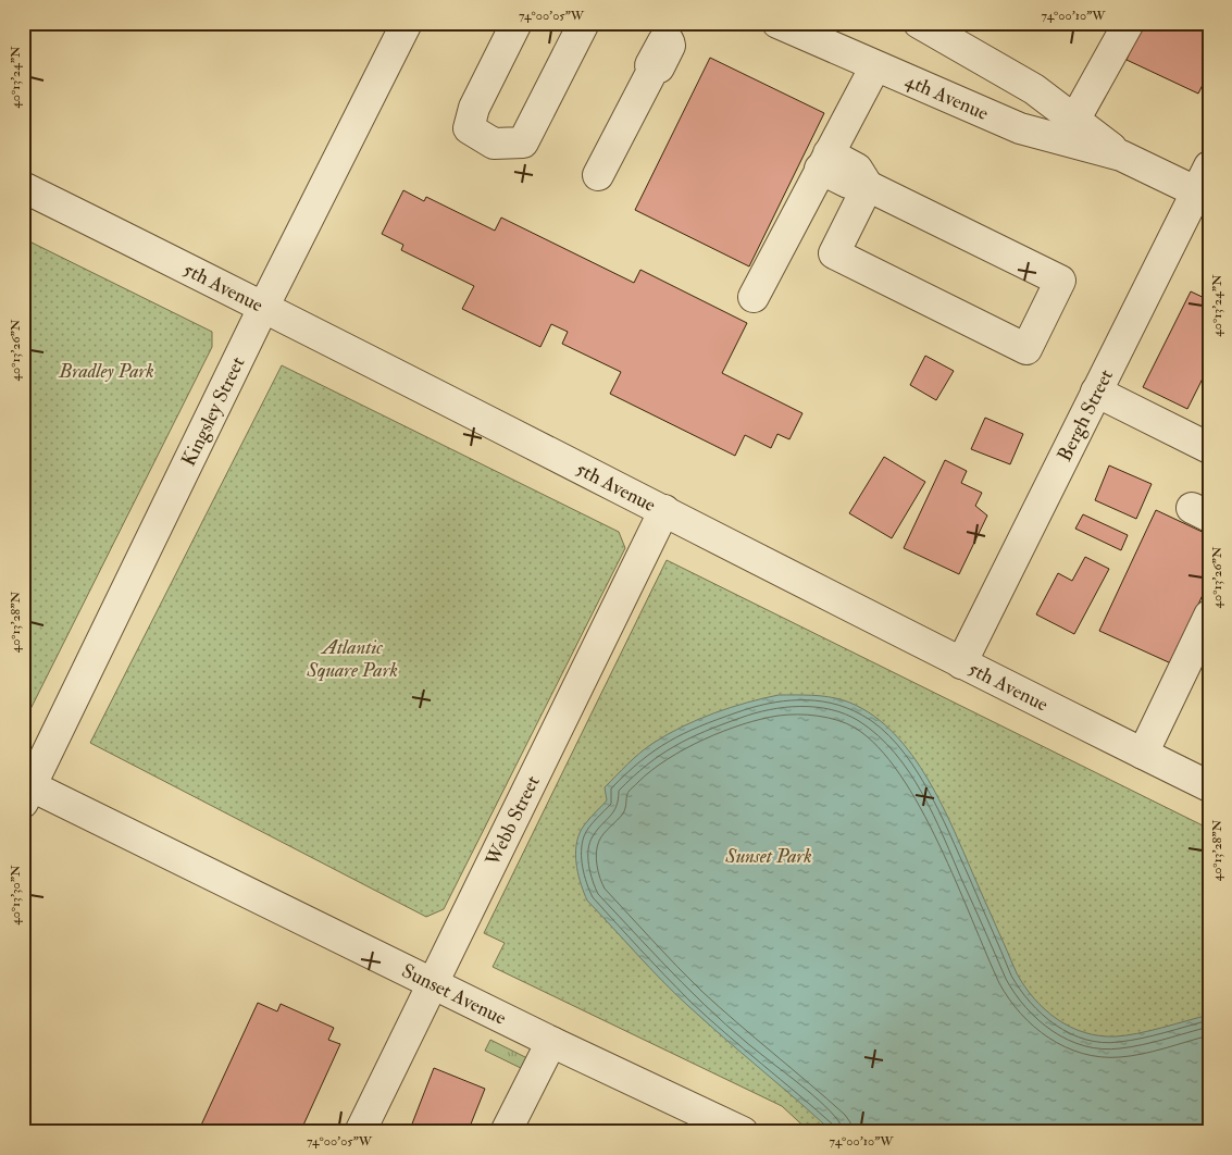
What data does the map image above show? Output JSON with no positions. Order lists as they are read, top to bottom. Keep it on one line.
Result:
{"streets":{"street":["4th Avenue","5th Avenue","Kingsley Street","Bergh Street","Webb Street","Sunset Avenue"]},"crossings":[["4th Avenue","Bergh Street"],["5th Avenue","Kingsley Street"],["5th Avenue","Bergh Street"],["5th Avenue","Webb Street"],["Kingsley Street","Sunset Avenue"],["Webb Street","Sunset Avenue"]],"parks":["Bradley Park","Atlantic Square Park","Sunset Park"],"coordinates":["74°00'05\"W","74°00'10\"W","40°13'24\"N","40°13'26\"N","40°13'28\"N","40°13'30\"N"]}
